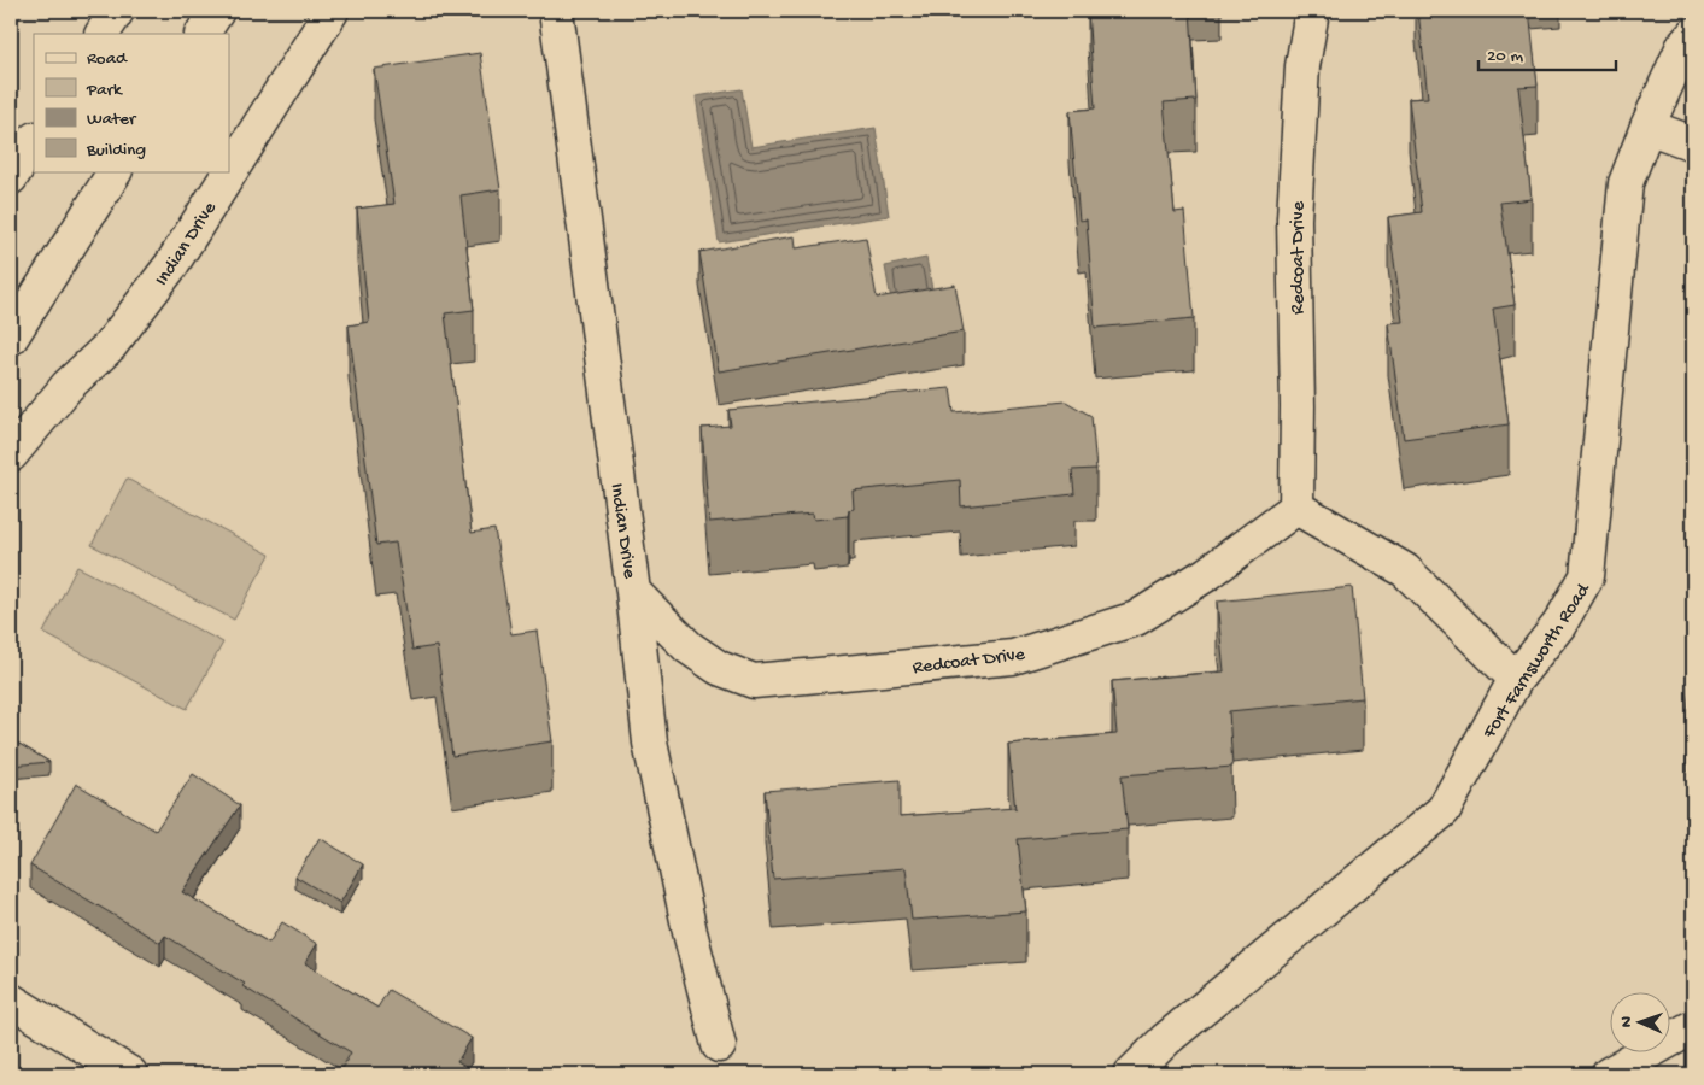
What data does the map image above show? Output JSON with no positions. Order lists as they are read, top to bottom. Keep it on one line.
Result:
{"streets":{"street":["Indian Drive","Redcoat Drive","Fort Farnsworth Road"]},"crossings":[["Indian Drive","Redcoat Drive"]],"legend":["Road","Park","Water","Building"],"scale_bar":"20 m","north":"left"}
